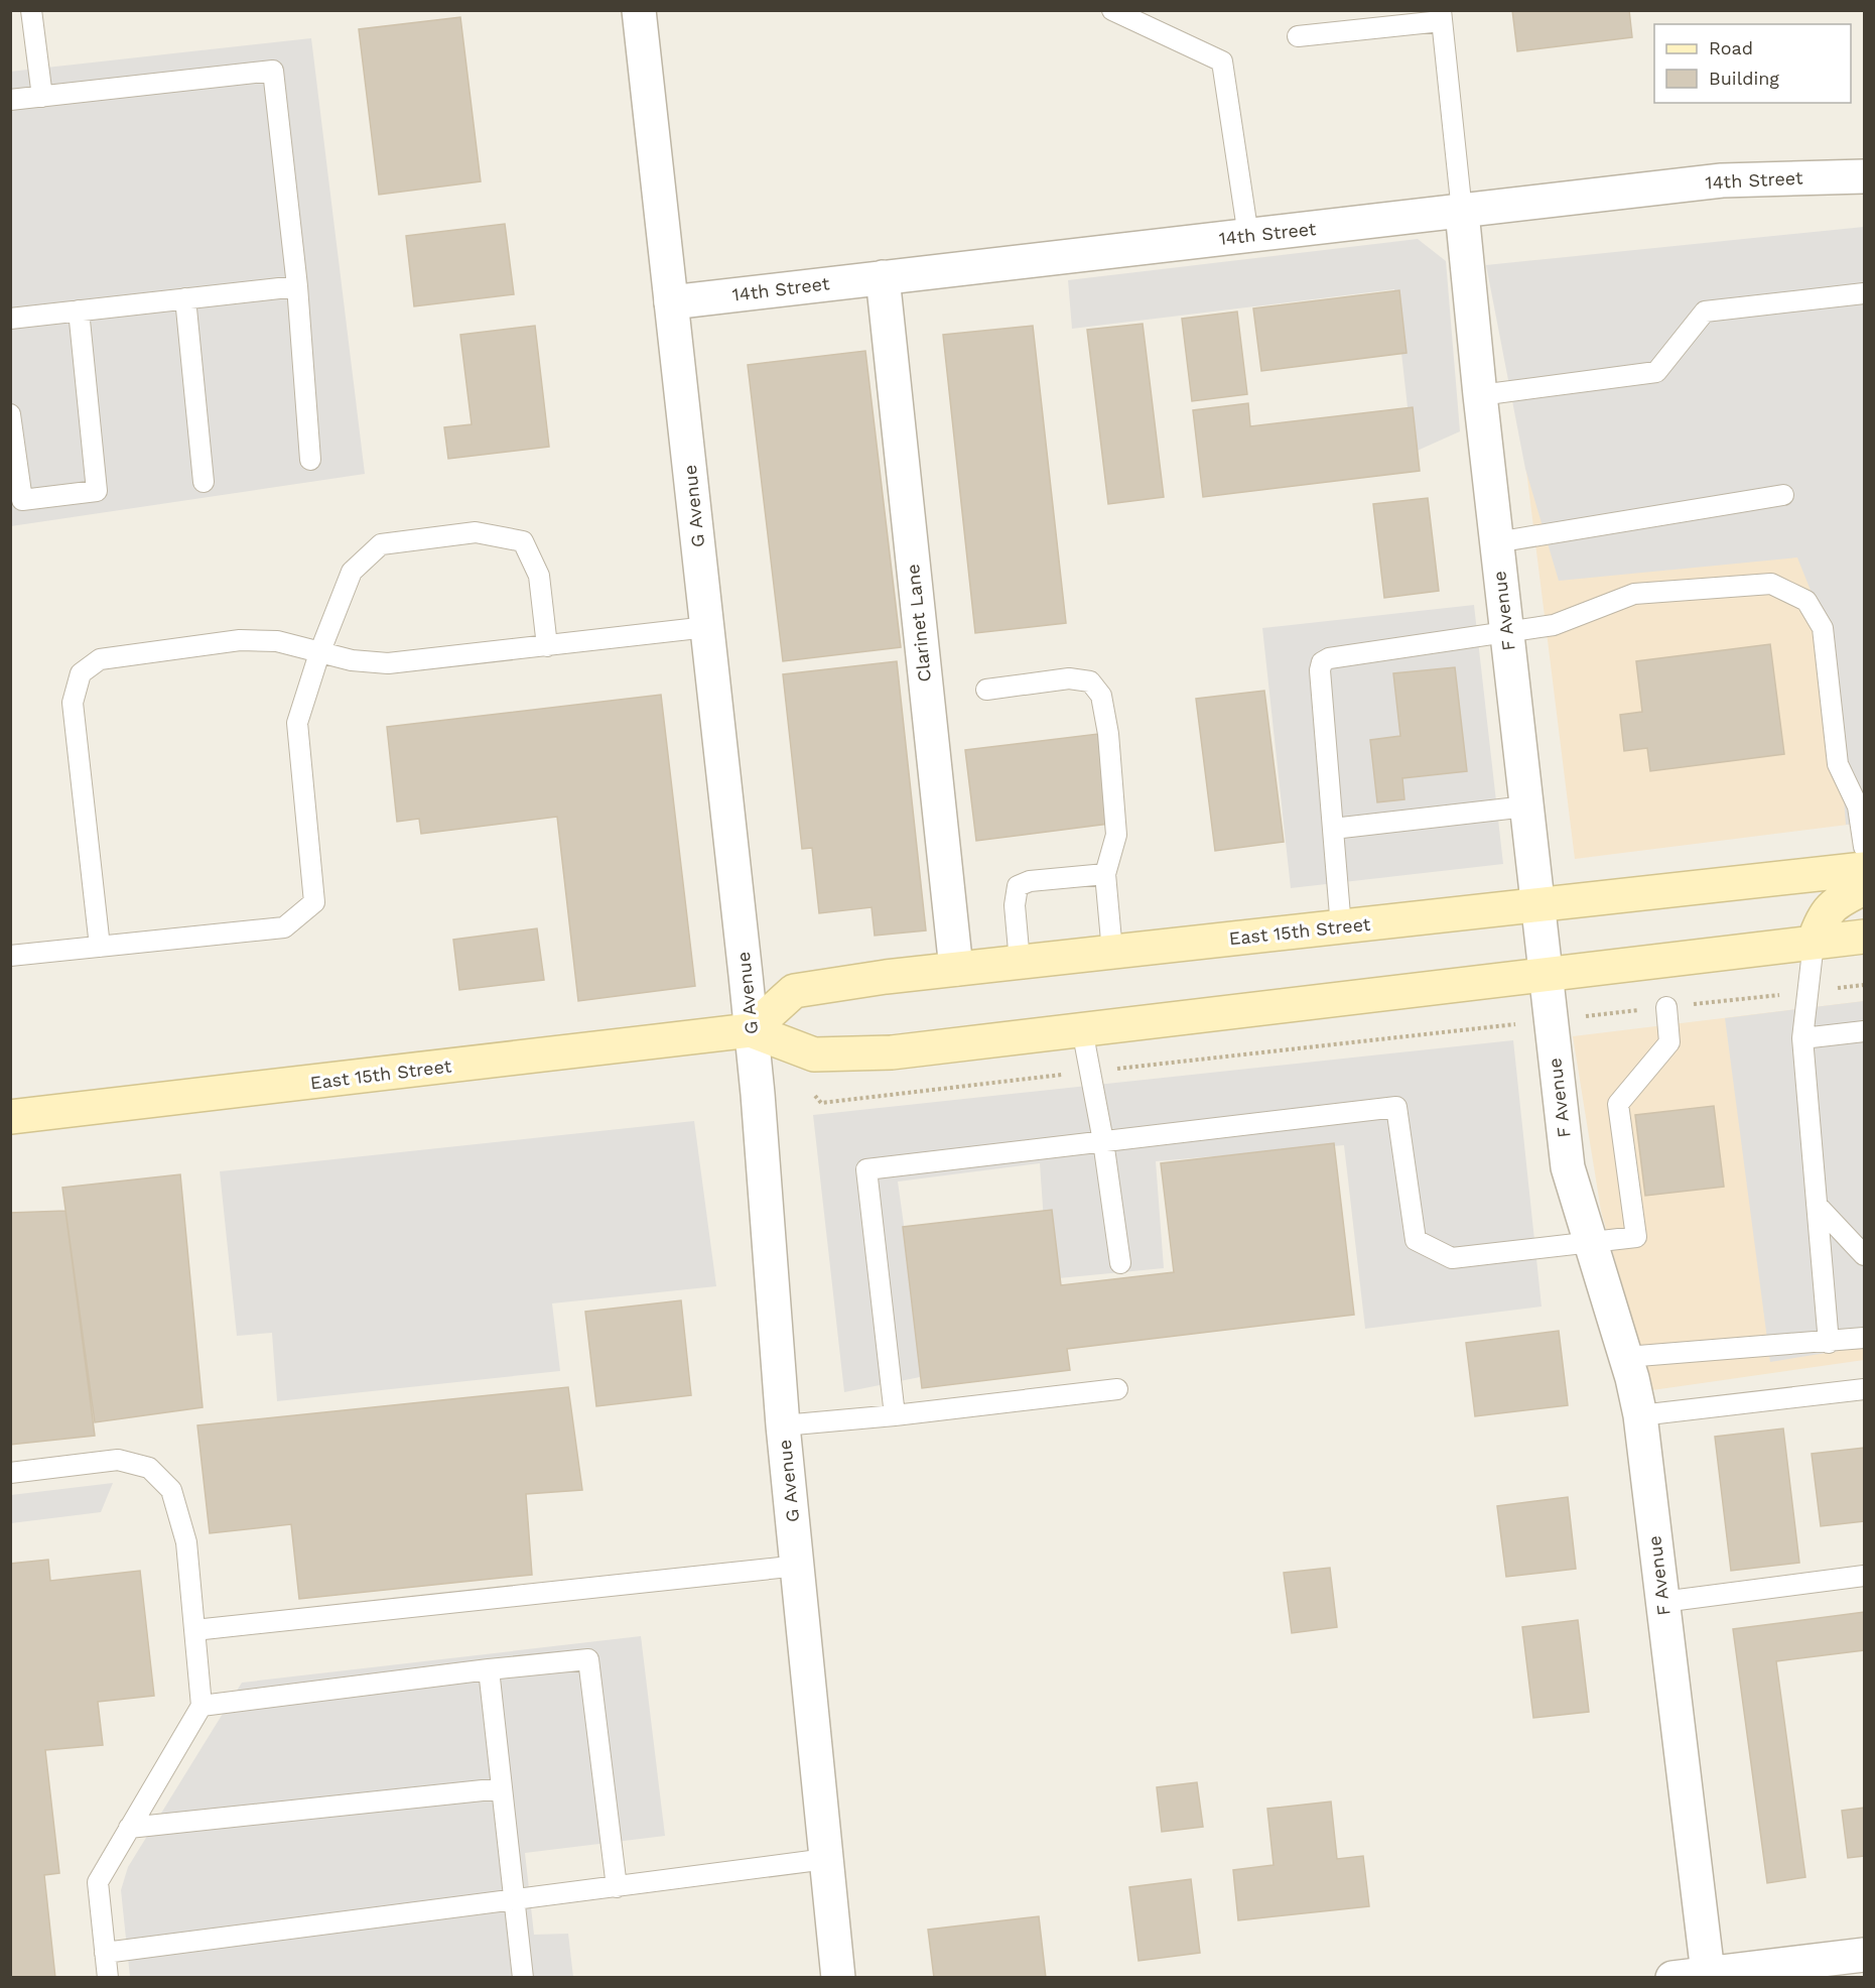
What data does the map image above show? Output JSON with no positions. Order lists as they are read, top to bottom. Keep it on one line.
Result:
{"streets":{"main road":["East 15th Street"],"street":["14th Street","G Avenue","F Avenue","Clarinet Lane"]},"crossings":[["14th Street","G Avenue"],["14th Street","F Avenue"],["14th Street","Clarinet Lane"],["G Avenue","East 15th Street"],["F Avenue","East 15th Street"],["Clarinet Lane","East 15th Street"]],"legend":["Road","Building"]}
